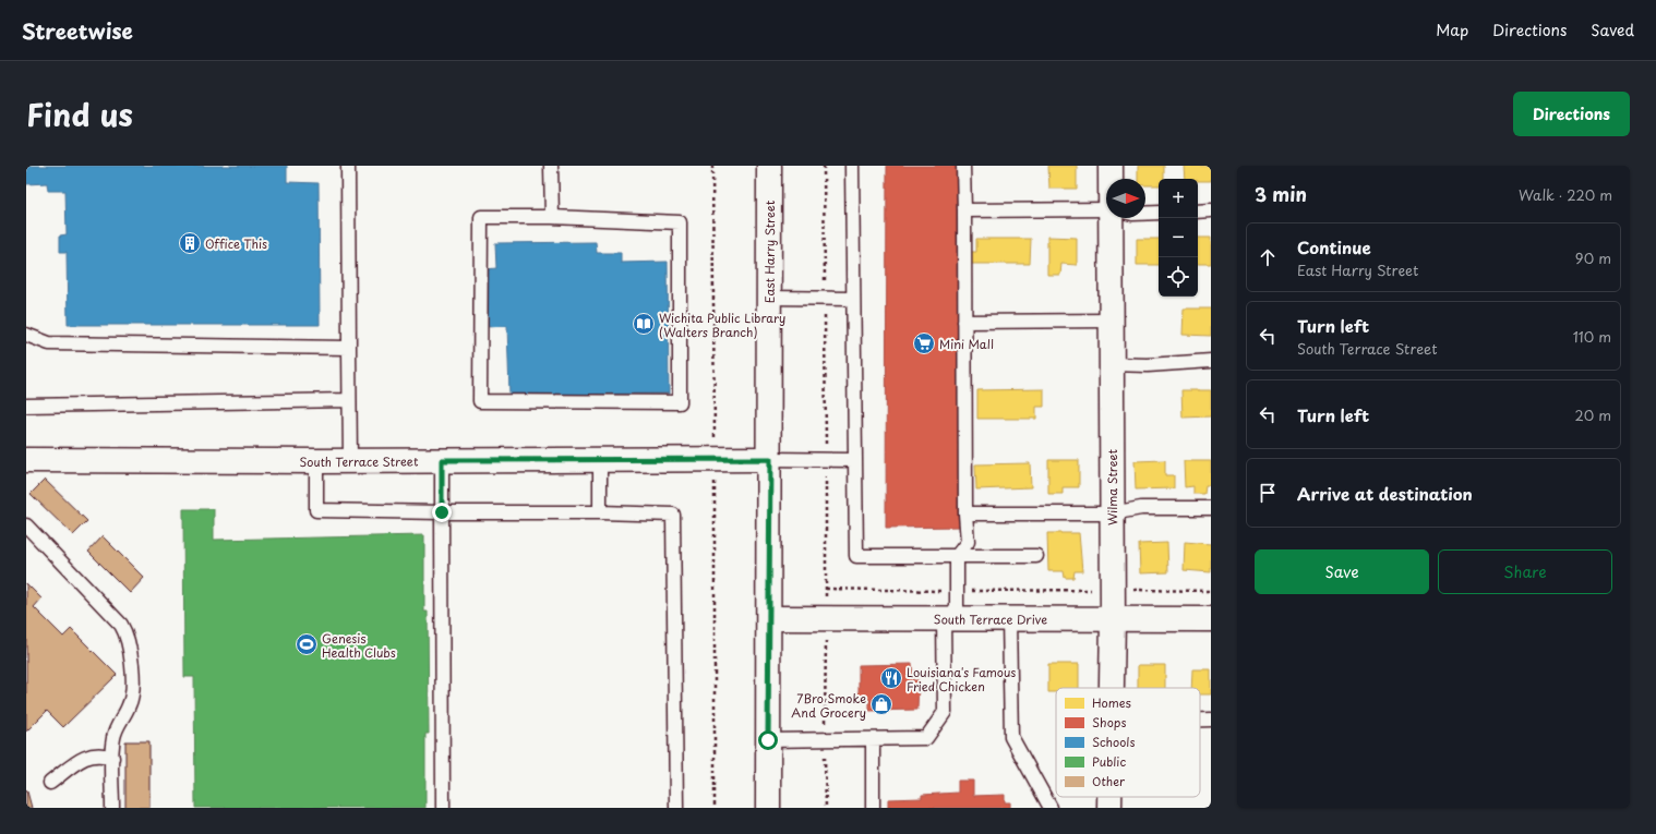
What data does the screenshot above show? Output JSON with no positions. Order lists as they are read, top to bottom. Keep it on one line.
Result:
{"streets":{"street":["East Harry Street","South Terrace Street","Wilma Street","South Terrace Drive"]},"crossings":[["East Harry Street","South Terrace Street"],["East Harry Street","South Terrace Drive"],["Wilma Street","South Terrace Drive"]],"places":{"building":["Office This"],"library":["Wichita Public Library (Walters Branch)"],"supermarket":["Mini Mall"],"sports":["Genesis Health Clubs"],"restaurant":["Louisiana's Famous Fried Chicken"],"shop":["7Bro Smoke And Grocery"]},"legend":["Homes","Shops","Schools","Public","Other"],"north":"right","page":{"header":"Streetwise","nav":["Map","Directions","Saved"],"title":"Find us","buttons":["Directions",["Save","Share"]],"heading":["3 min","Walk · 220 m"],"map_buttons":["+","−"],"list":[["Continue","East Harry Street","90 m"],["Turn left","South Terrace Street","110 m"],["Turn left","20 m"],"Arrive at destination"]}}
